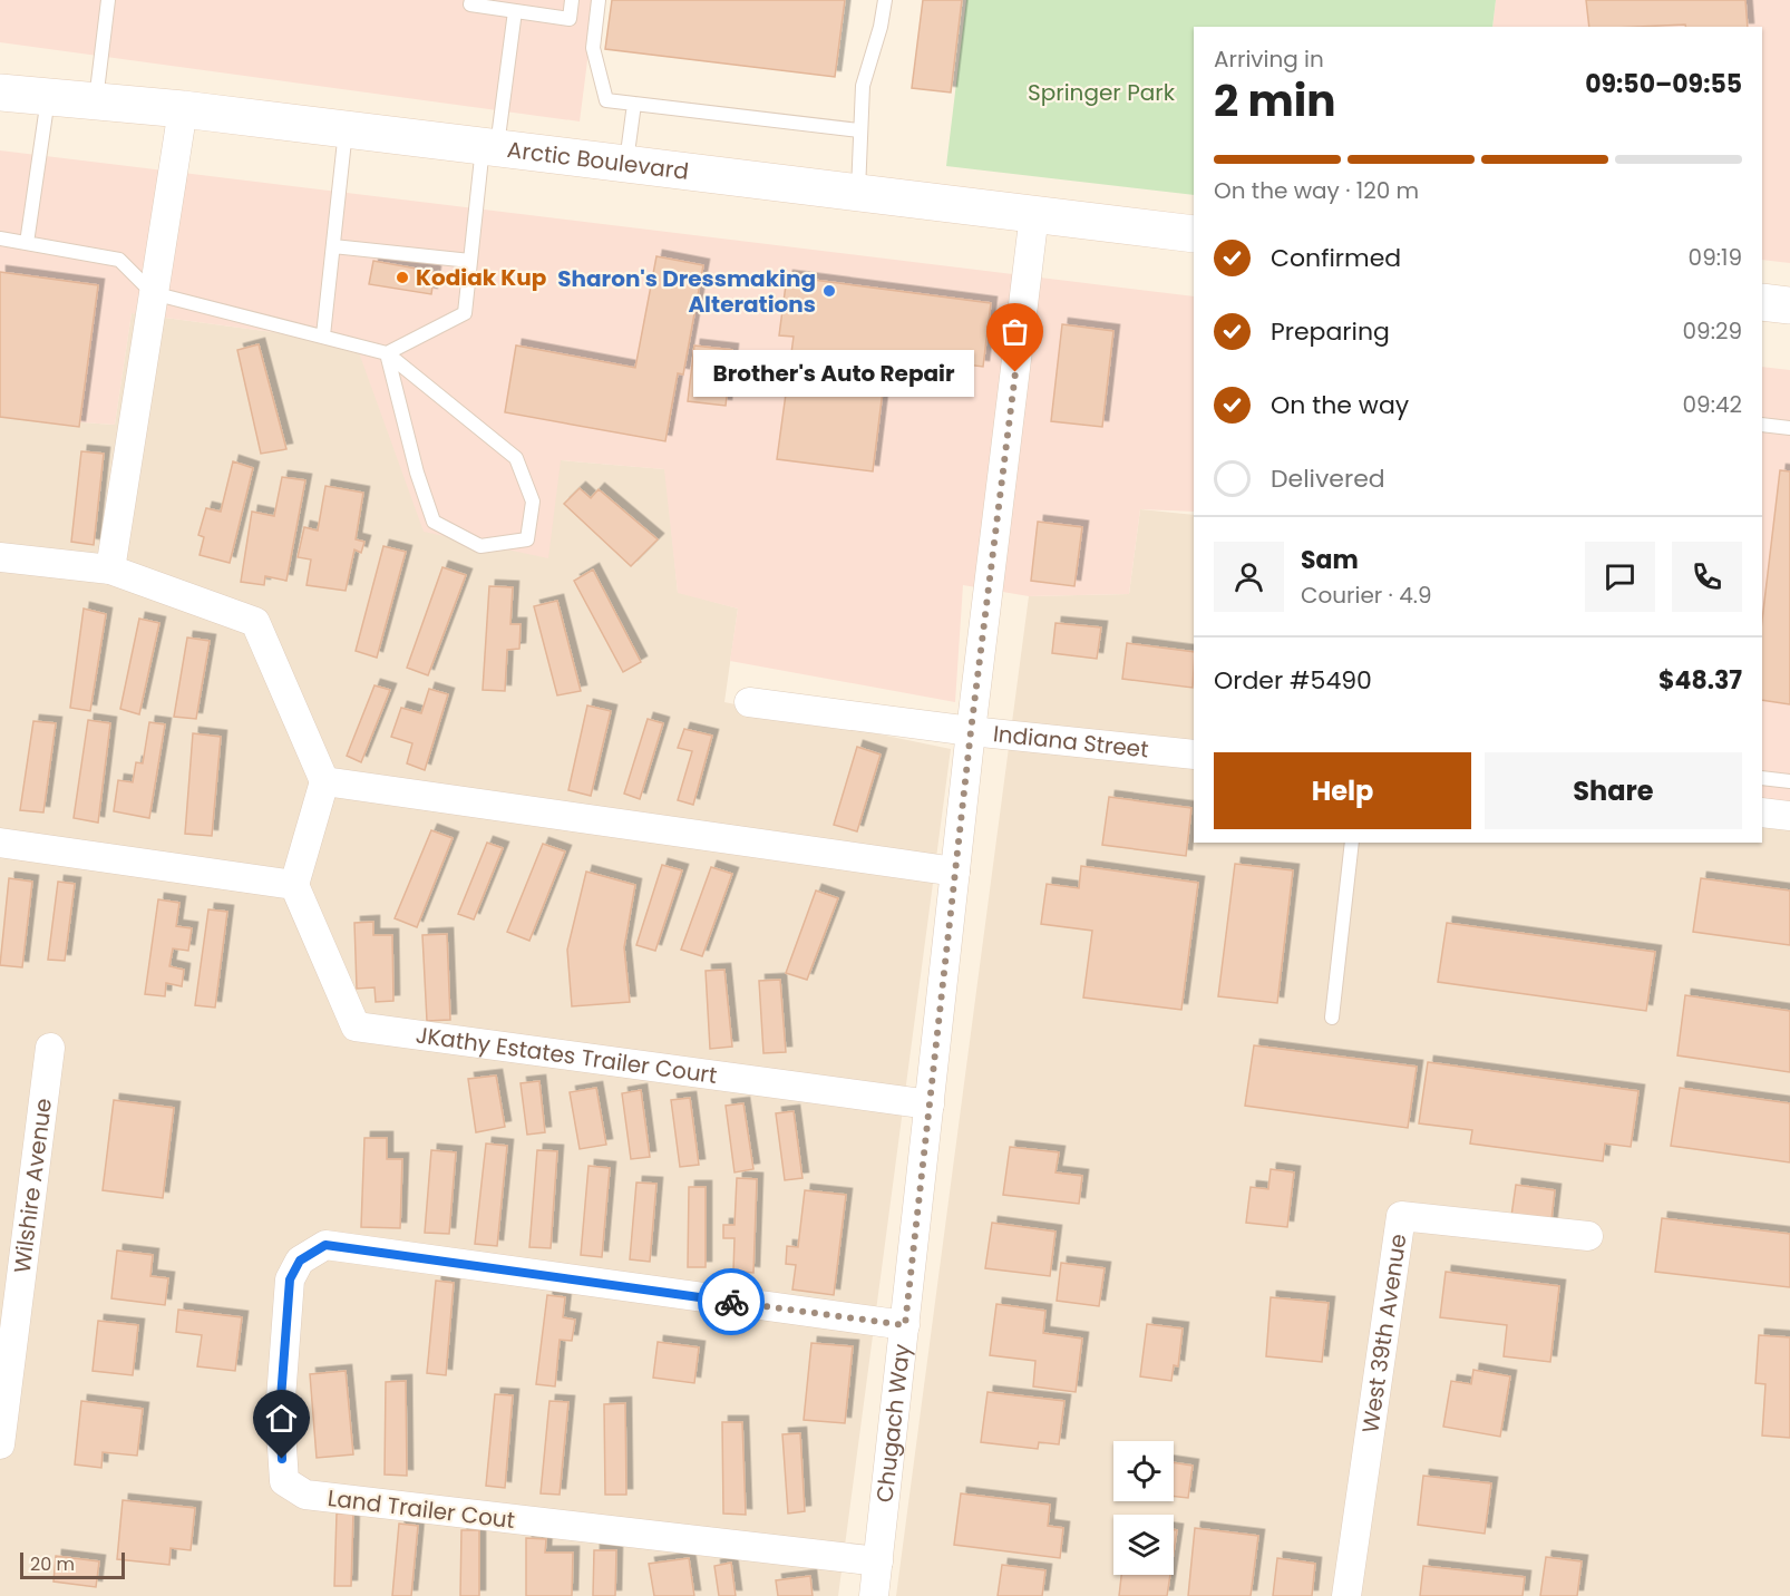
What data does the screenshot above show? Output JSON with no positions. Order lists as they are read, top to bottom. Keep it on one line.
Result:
{"streets":{"main road":["Arctic Boulevard"],"street":["Indiana Street","JKathy Estates Trailer Court","Wilshire Avenue","West 39th Avenue","Chugach Way","Land Trailer Cout"]},"crossings":[["Arctic Boulevard","Chugach Way"],["Indiana Street","Chugach Way"],["JKathy Estates Trailer Court","Chugach Way"],["Chugach Way","Land Trailer Cout"]],"parks":["Springer Park"],"places":["Kodiak Kup","Sharon's Dressmaking Alterations","Brother's Auto Repair"],"scale_bar":"20 m","page":{"heading":["2 min","Arriving in","09:50–09:55"],"panel":["Sam","Courier · 4.9","Order #5490","$48.37"],"bar":"On the way · 120 m","list":[["Confirmed","09:19"],["Preparing","09:29"],["On the way","09:42"],"Delivered"],"bubble":"Brother's Auto Repair","buttons":["Help","Share"],"scale":"20 m"}}
